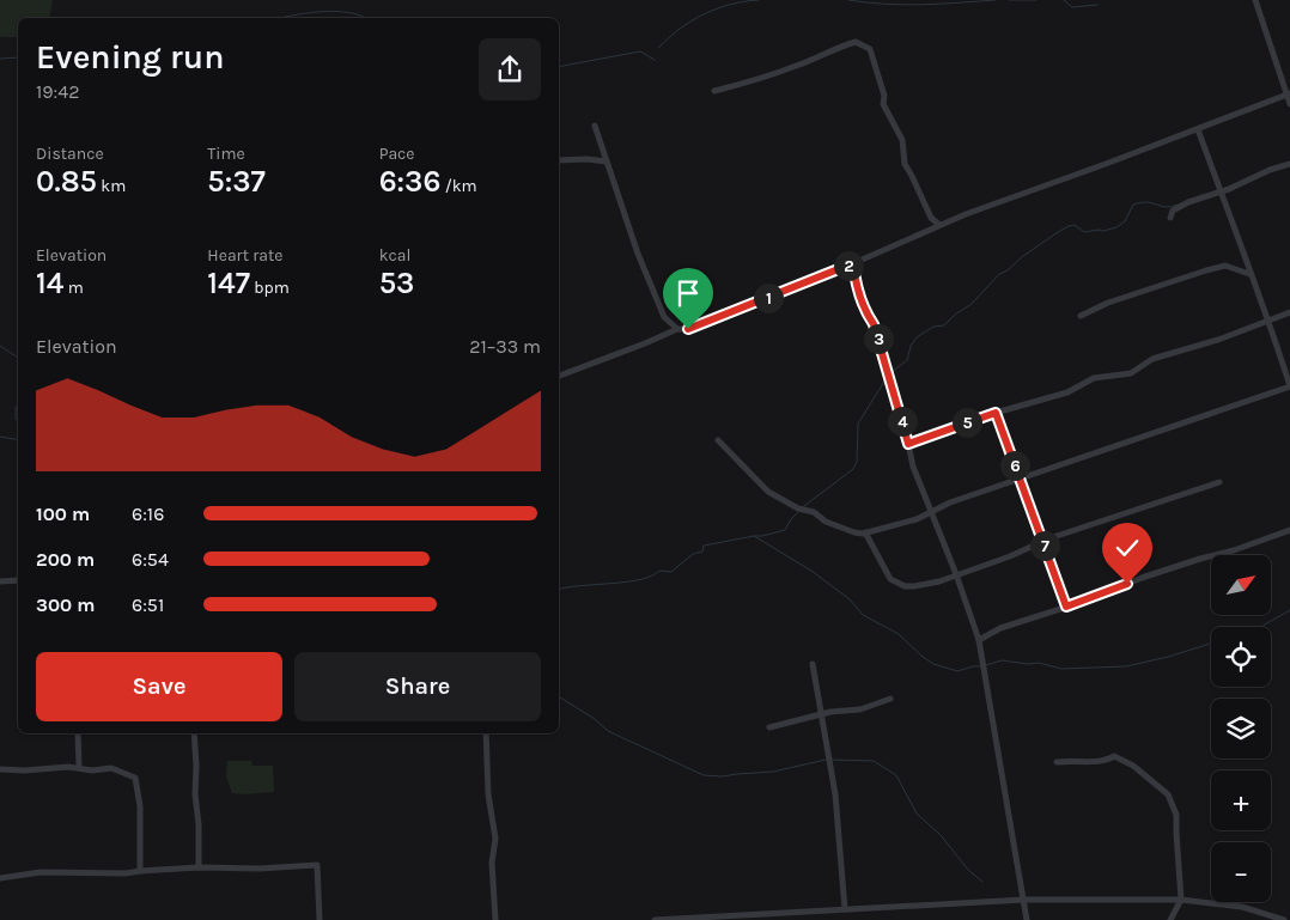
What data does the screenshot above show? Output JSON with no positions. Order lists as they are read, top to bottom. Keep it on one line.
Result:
{"north":"top right","page":{"heading":["Evening run","19:42"],"stats":[["Distance","0.85 km"],["Time","5:37"],["Pace","6:36 /km"],["Elevation","14 m"],["Heart rate","147 bpm"],["kcal","53"]],"pins":["2","1","3","4","5","6","7"],"chart":["Elevation","21–33 m"],"list":[{"name":"100 m","note":"6:16"},{"name":"200 m","note":"6:54"},{"name":"300 m","note":"6:51"}],"map_buttons":["+","−"],"buttons":["Save","Share"]}}
